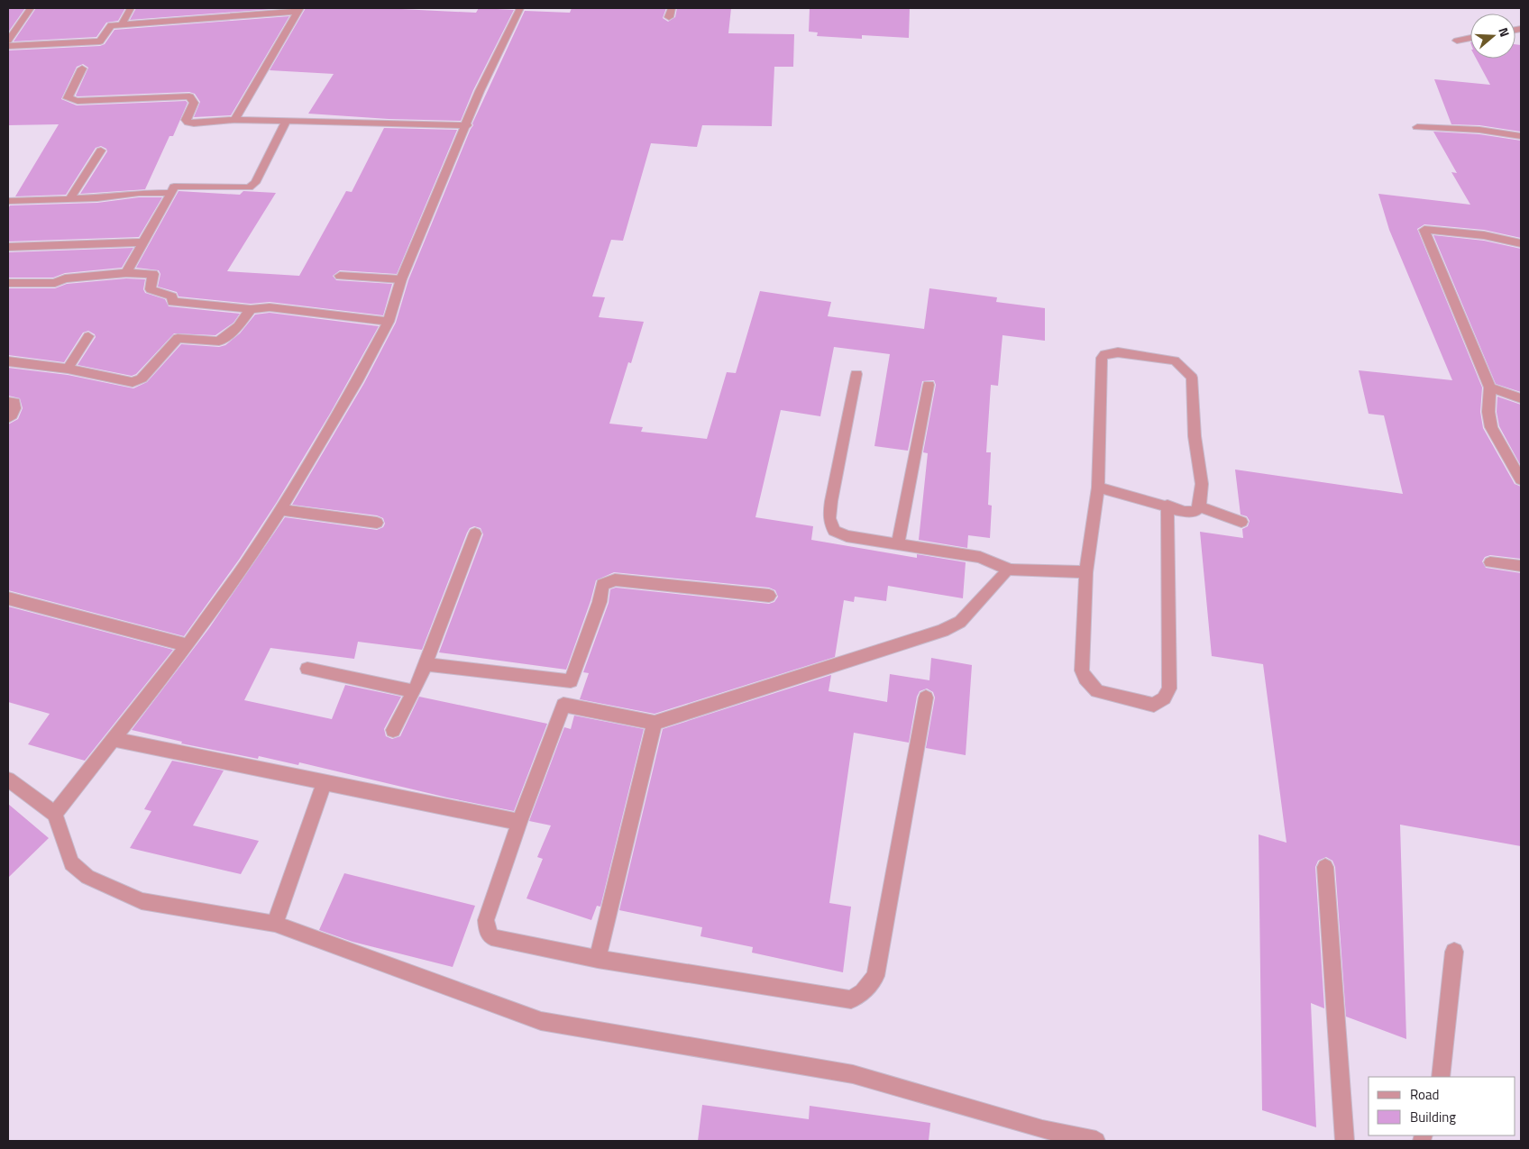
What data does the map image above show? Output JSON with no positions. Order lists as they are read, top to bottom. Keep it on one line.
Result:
{"legend":["Road","Building"],"north":"right"}
